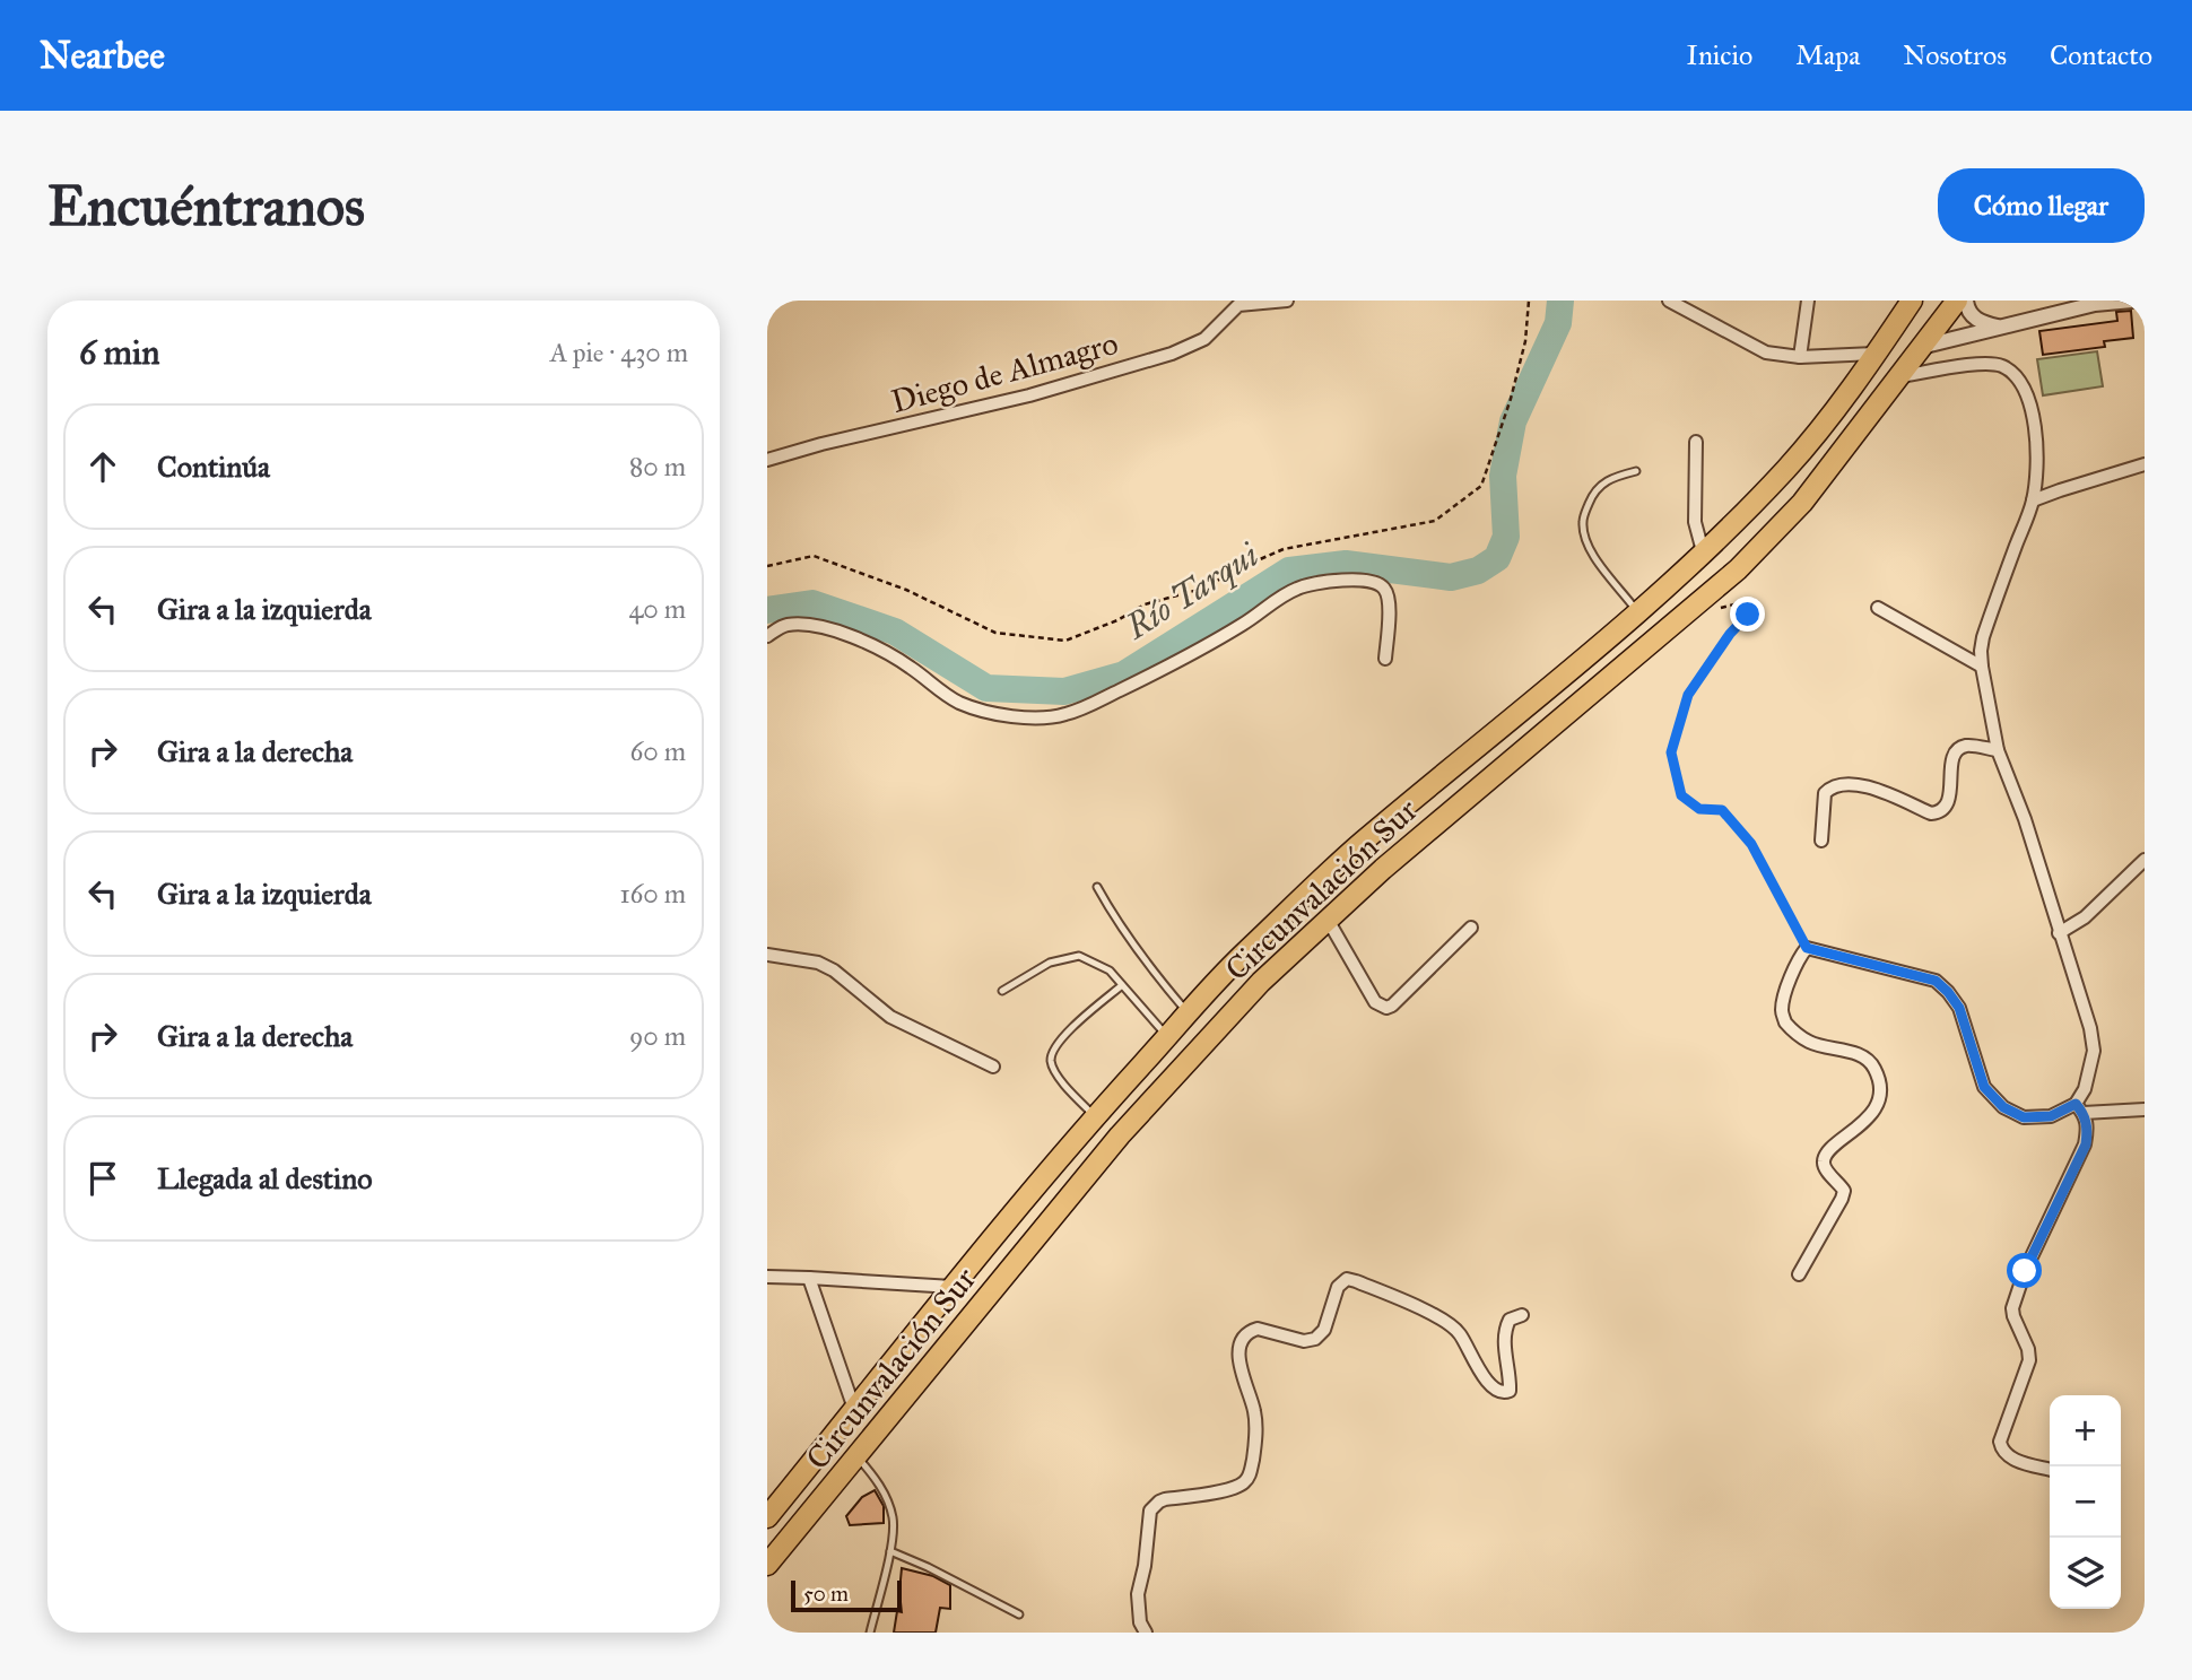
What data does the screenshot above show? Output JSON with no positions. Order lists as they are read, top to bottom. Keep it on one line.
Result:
{"streets":{"highway":["Circunvalación Sur"],"street":["Diego de Almagro"]},"water":["Río Tarqui"],"scale_bar":"50 m","page":{"header":"Nearbee","nav":["Inicio","Mapa","Nosotros","Contacto"],"buttons":"Cómo llegar","title":"Encuéntranos","heading":["6 min","A pie · 430 m"],"list":[["Continúa","80 m"],["Gira a la izquierda","40 m"],["Gira a la derecha","60 m"],["Gira a la izquierda","160 m"],["Gira a la derecha","90 m"],"Llegada al destino"],"map_buttons":["+","−"],"scale":"50 m"}}
